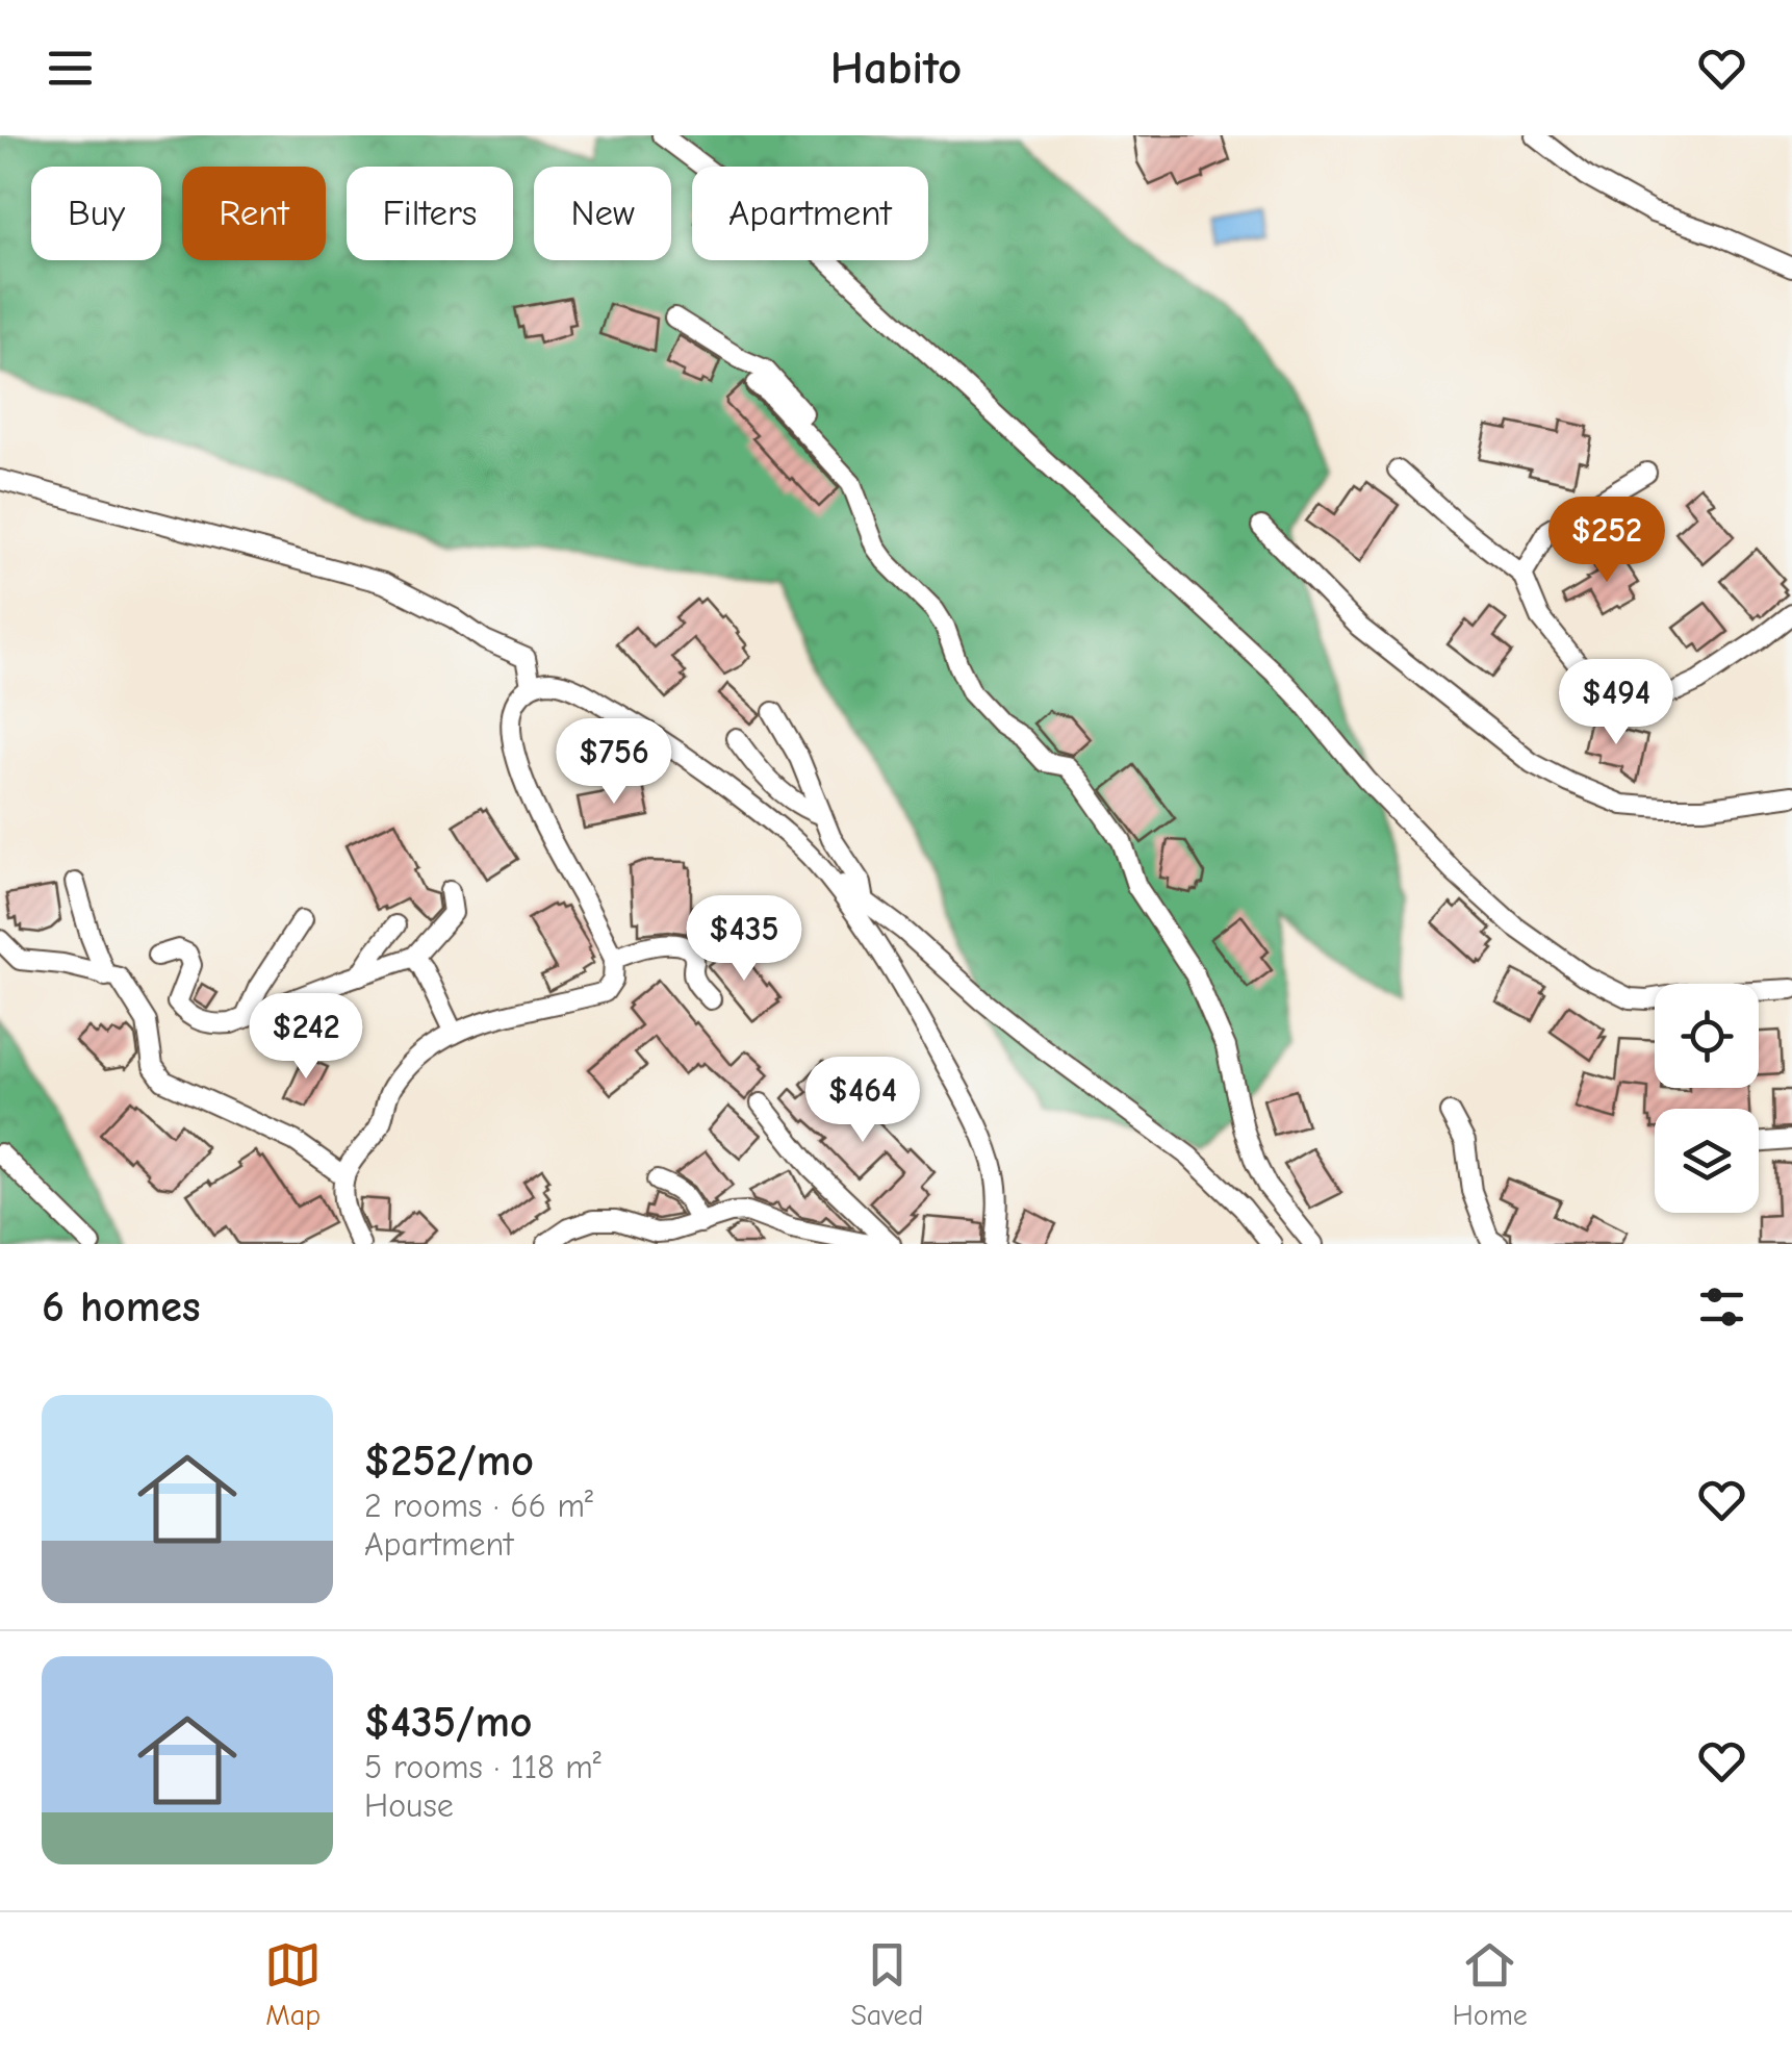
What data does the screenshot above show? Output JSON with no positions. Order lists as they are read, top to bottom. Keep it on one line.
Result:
{"page":{"header":"Habito","chip":["Buy","Rent","Filters","New","Apartment"],"price":["$252","$494","$756","$435","$242","$464"],"heading":"6 homes","list":[{"name":"$252/mo","note":"2 rooms · 66 m² · Apartment"},{"name":"$435/mo","note":"5 rooms · 118 m² · House"}],"tabs":["Map","Saved","Home"]}}
